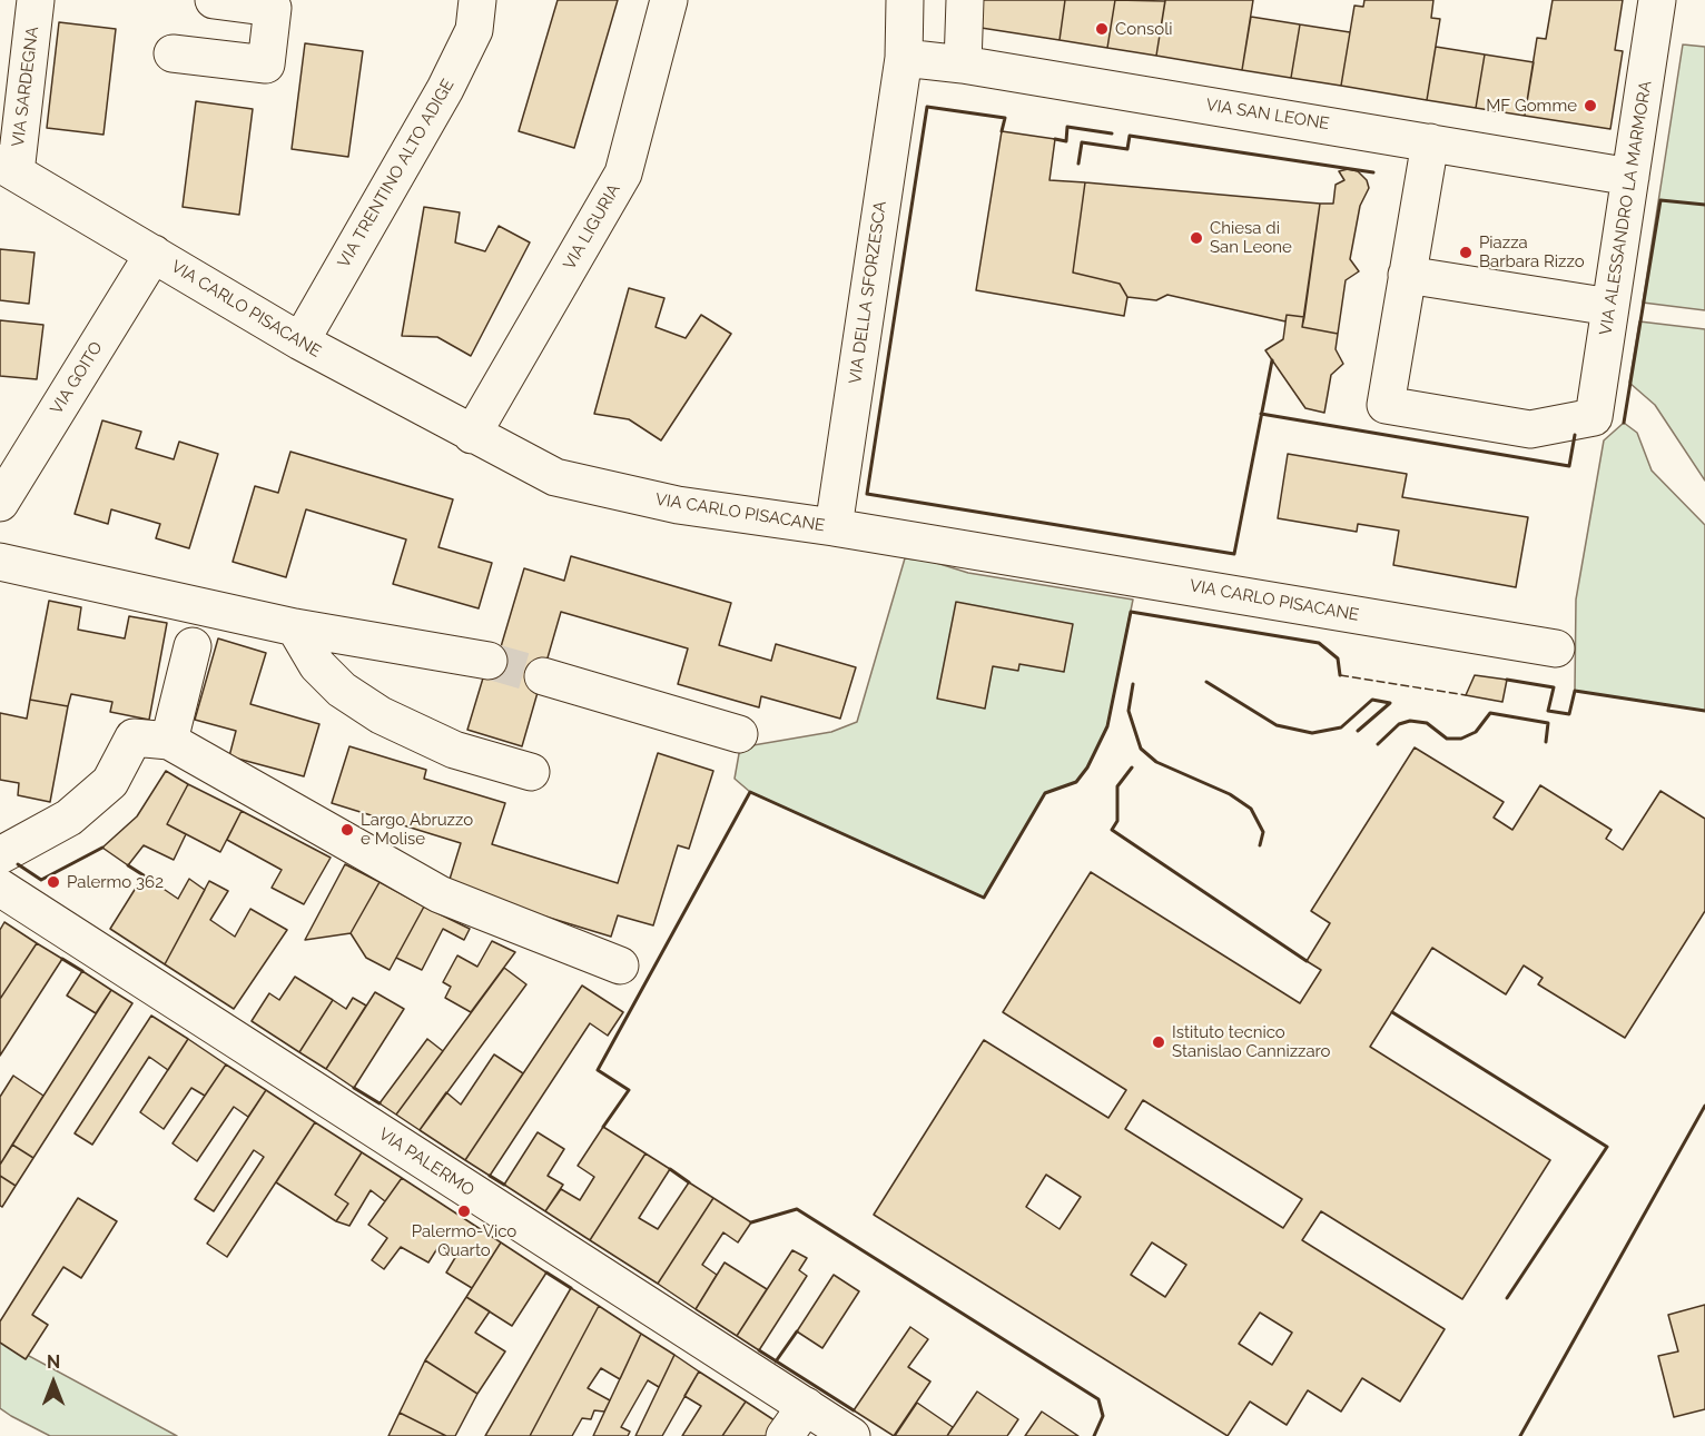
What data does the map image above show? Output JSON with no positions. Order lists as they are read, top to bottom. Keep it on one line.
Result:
{"streets":{"street":["VIA SARDEGNA","VIA SAN LEONE","VIA TRENTINO ALTO ADIGE","VIA ALESSANDRO LA MARMORA","VIA LIGURIA","VIA DELLA SFORZESCA","VIA CARLO PISACANE","VIA GOITO","VIA PALERMO"]},"crossings":[["VIA SARDEGNA","VIA CARLO PISACANE"],["VIA SAN LEONE","VIA ALESSANDRO LA MARMORA"],["VIA SAN LEONE","VIA DELLA SFORZESCA"],["VIA TRENTINO ALTO ADIGE","VIA CARLO PISACANE"],["VIA LIGURIA","VIA CARLO PISACANE"],["VIA DELLA SFORZESCA","VIA CARLO PISACANE"],["VIA CARLO PISACANE","VIA GOITO"]],"places":["Consoli","MF Gomme","Chiesa di San Leone","Piazza Barbara Rizzo","Largo Abruzzo e Molise","Palermo 362","Istituto tecnico Stanislao Cannizzaro","Palermo-Vico Quarto"],"north":"top"}
